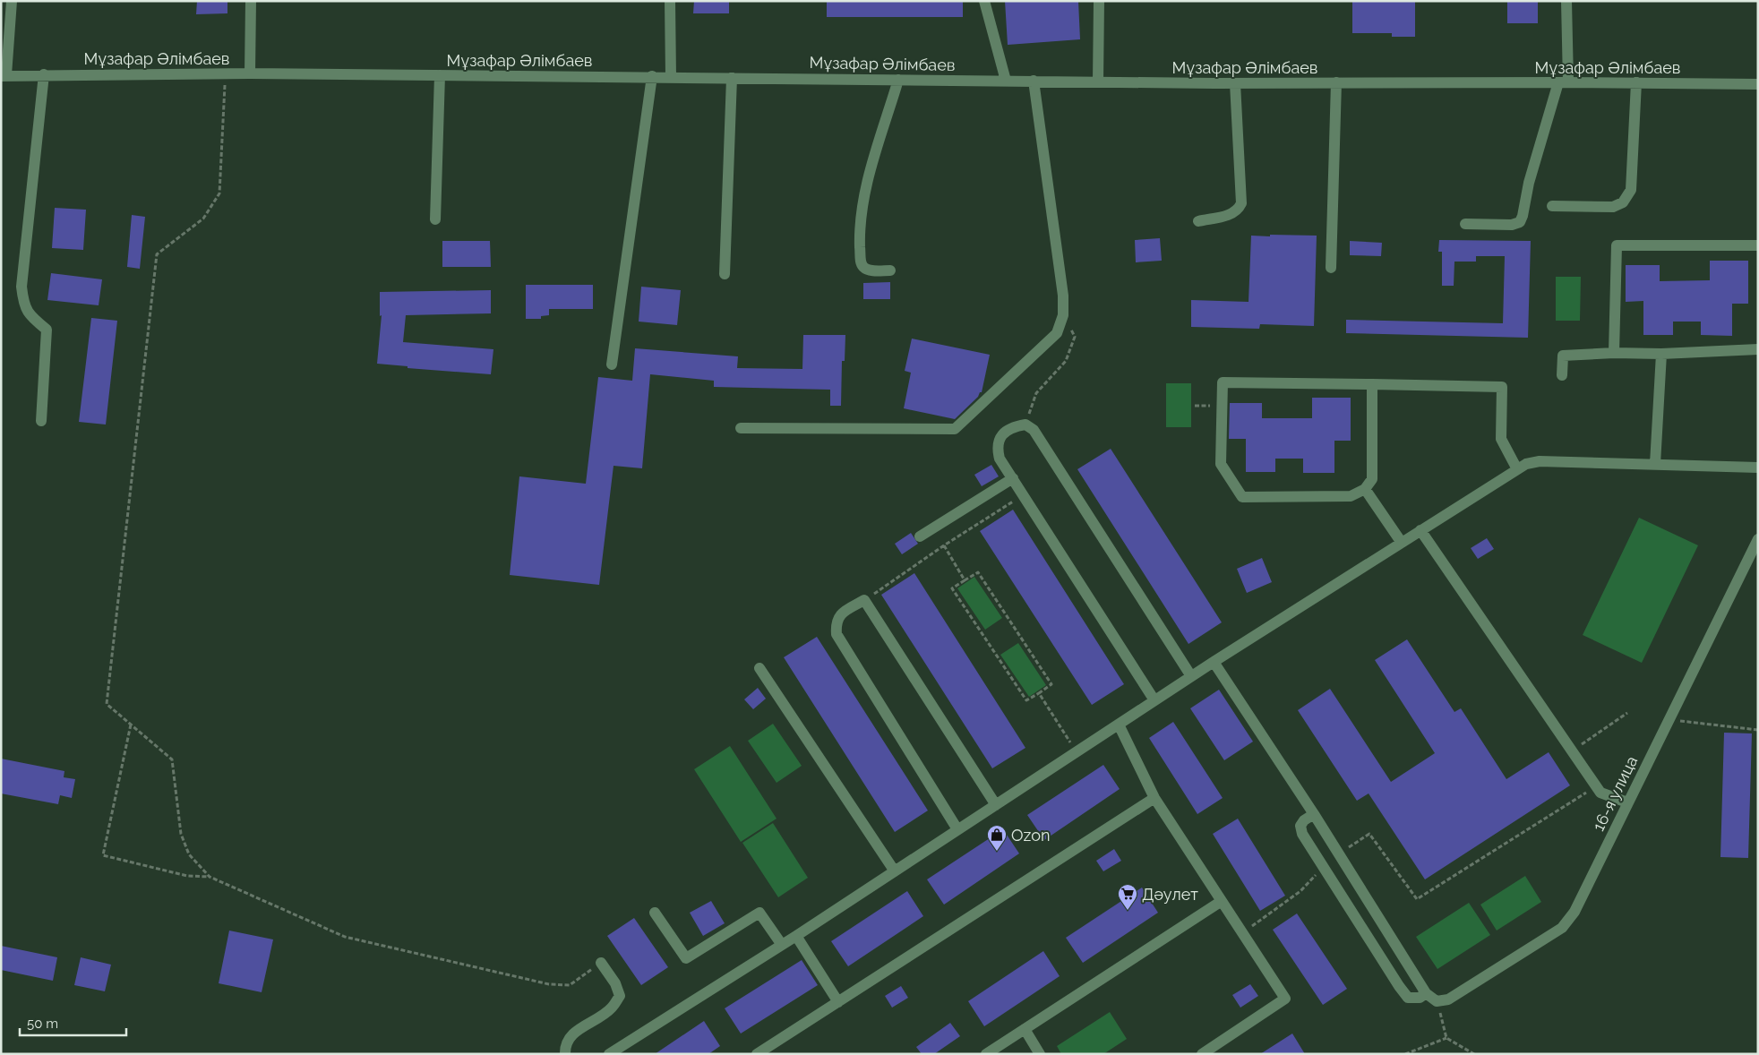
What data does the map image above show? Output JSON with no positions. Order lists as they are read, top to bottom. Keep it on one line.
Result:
{"streets":{"street":["Мұзафар Әлімбаев","16-я улица"]},"places":{"shop":["Ozon"],"supermarket":["Дәулет"]},"scale_bar":"50 m"}
